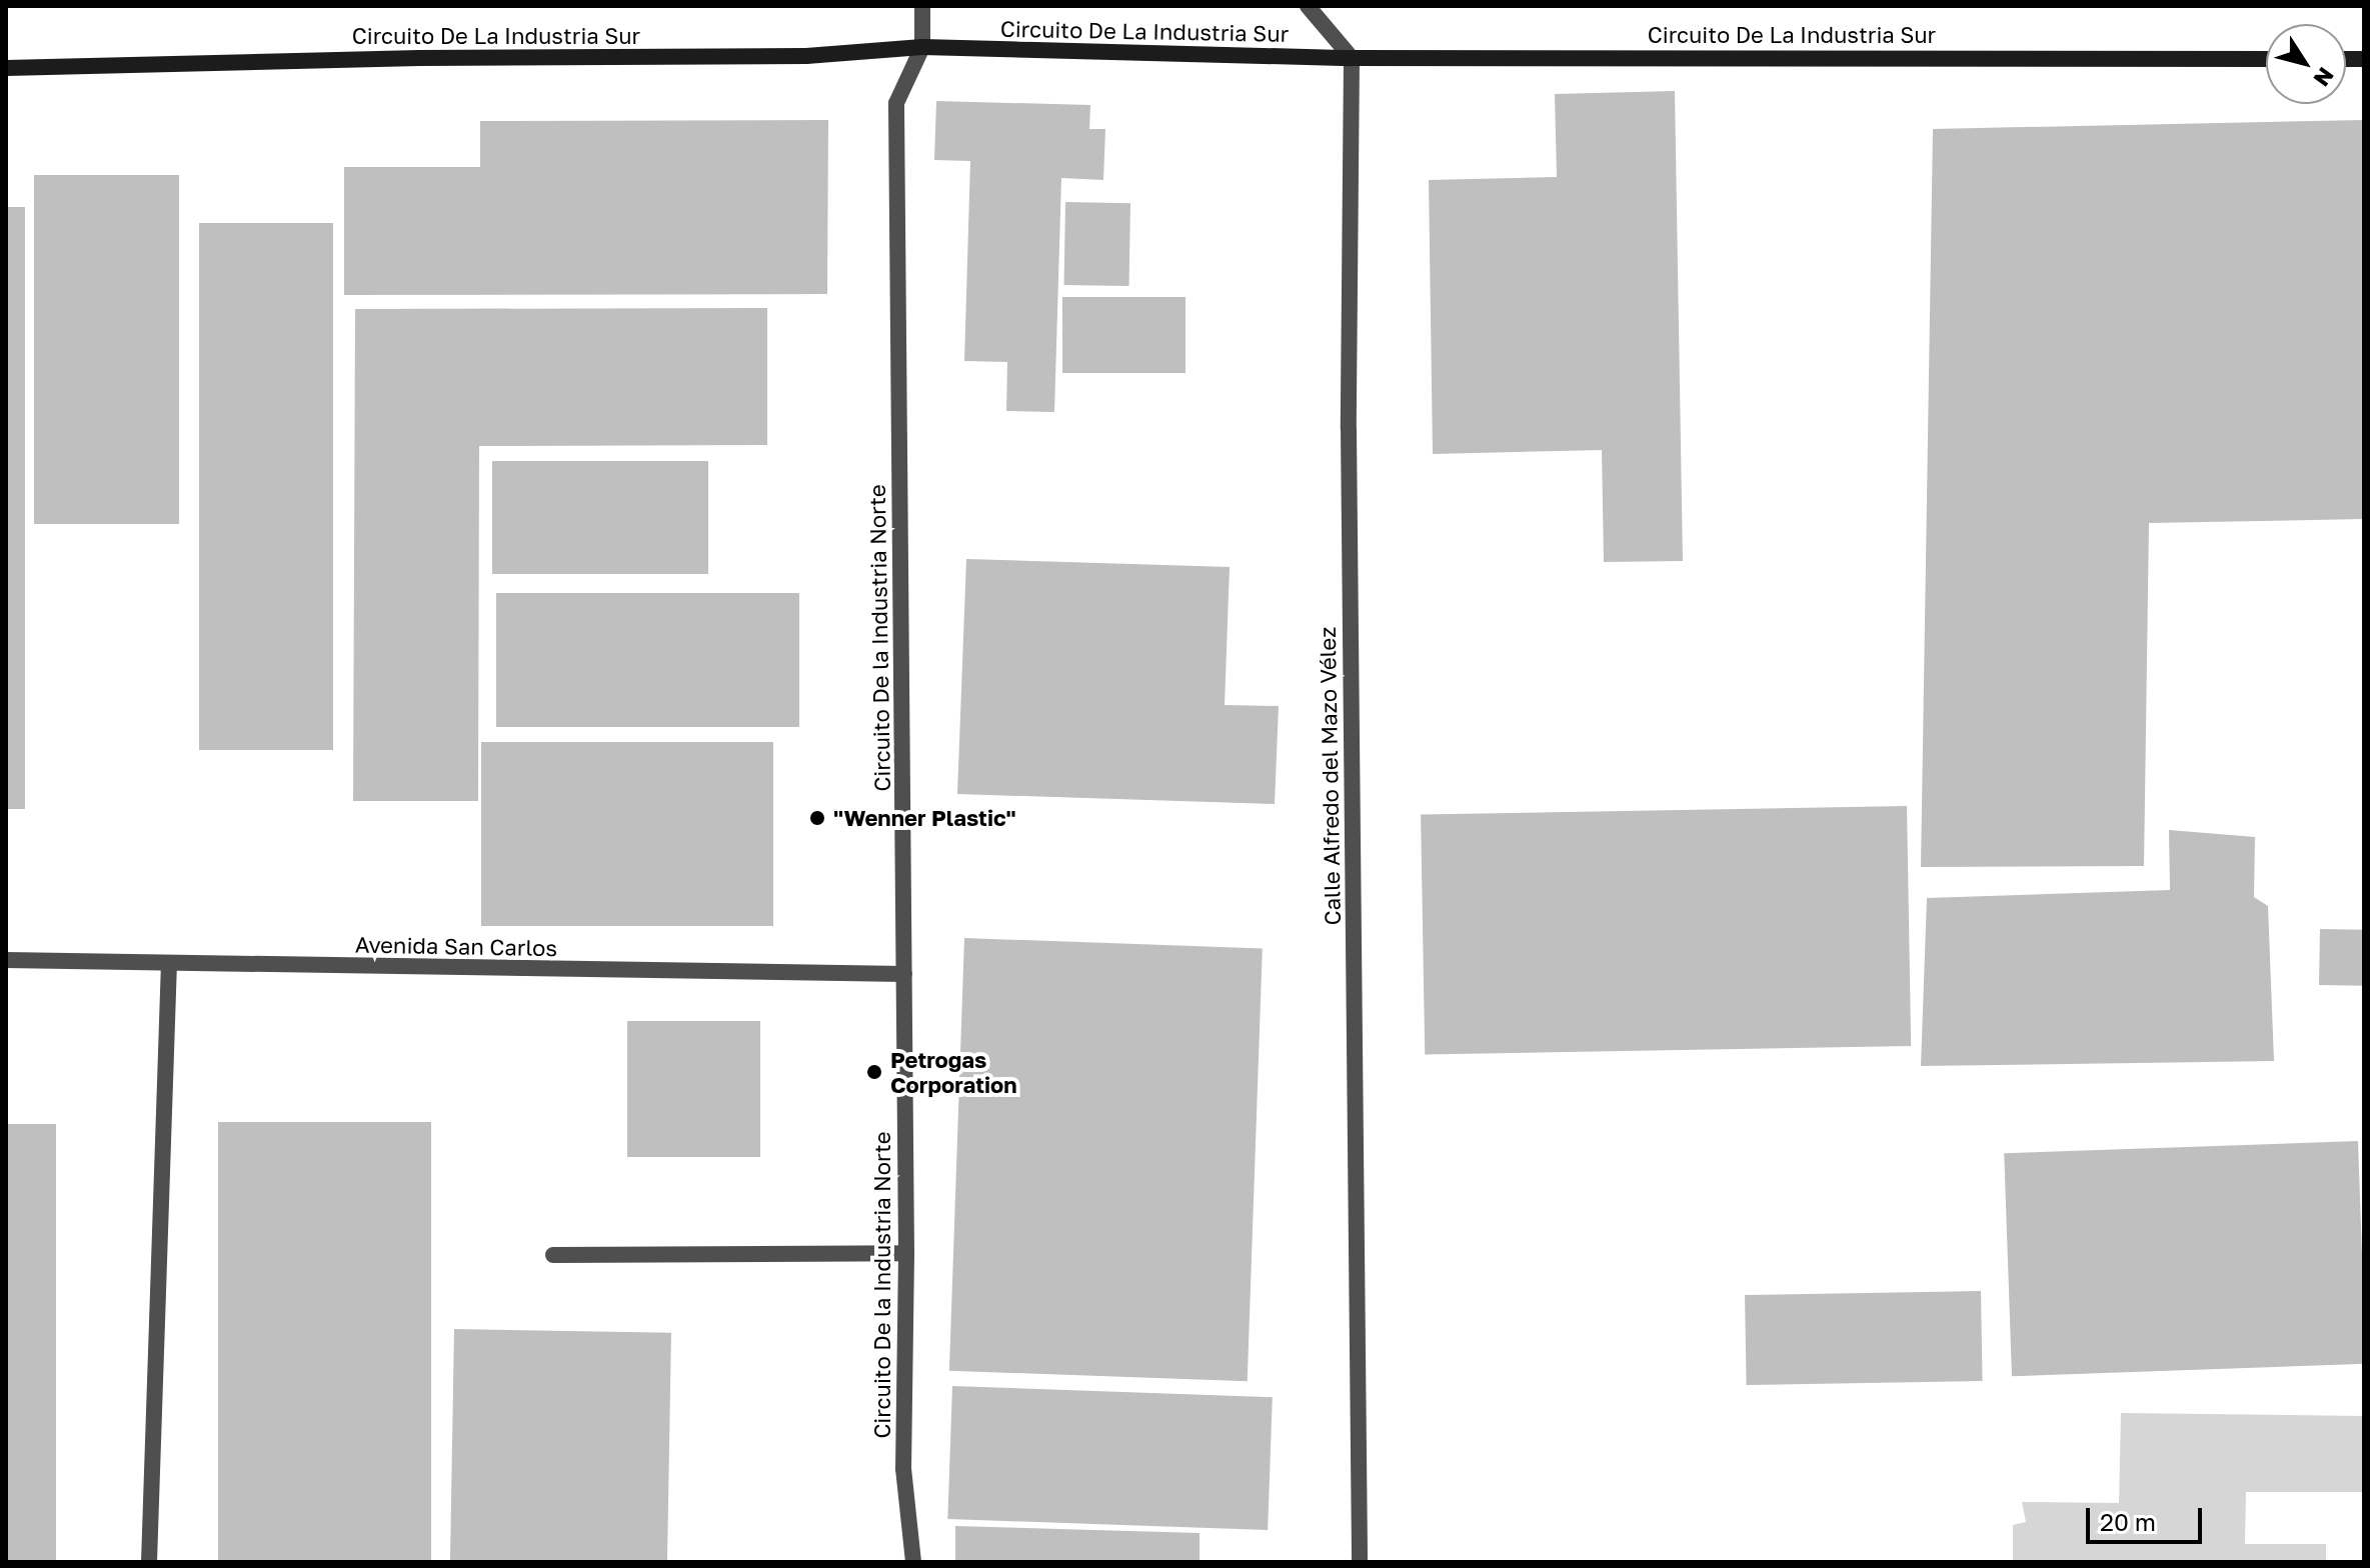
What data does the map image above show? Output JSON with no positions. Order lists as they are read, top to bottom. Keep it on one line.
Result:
{"streets":{"main road":["Circuito De La Industria Sur"],"street":["Circuito De la Industria Norte","Calle Alfredo del Mazo Vélez","Avenida San Carlos"]},"crossings":[["Circuito De La Industria Sur","Circuito De la Industria Norte"],["Circuito De La Industria Sur","Calle Alfredo del Mazo Vélez"],["Circuito De la Industria Norte","Avenida San Carlos"]],"places":["\"Wenner Plastic\"","Petrogas Corporation"],"scale_bar":"20 m","north":"bottom right"}
